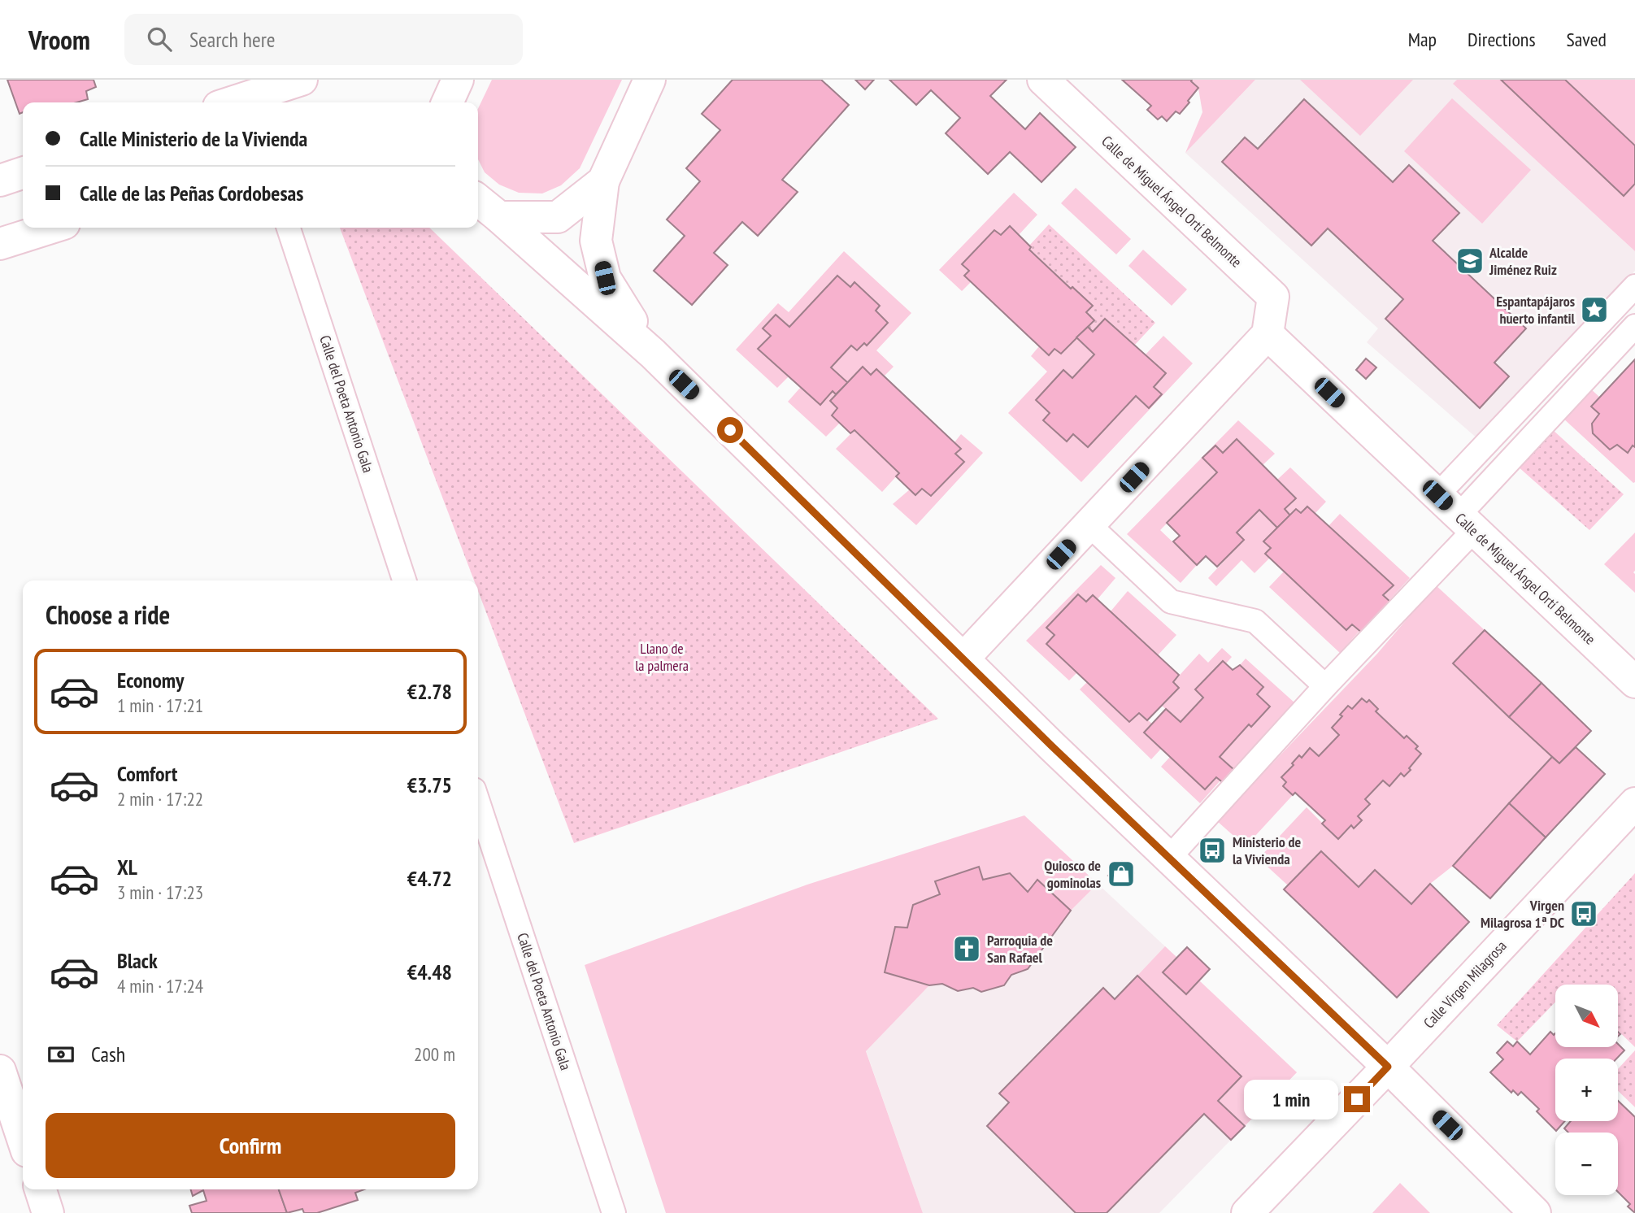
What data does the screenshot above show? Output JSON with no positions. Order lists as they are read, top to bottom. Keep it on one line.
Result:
{"streets":{"street":["Calle de Miguel Ángel Ortí Belmonte","Calle del Poeta Antonio Gala","Calle Virgen Milagrosa"]},"parks":["Llano de la palmera"],"places":{"school or university":["Alcalde Jiménez Ruiz"],"place":["Espantapájaros huerto infantil"],"bus stop":["Ministerio de la Vivienda","Virgen Milagrosa 1ª DC"],"shop":["Quiosco de gominolas"],"church":["Parroquia de San Rafael"]},"north":"bottom right","page":{"header":"Vroom","search":"Search here","nav":["Map","Directions","Saved"],"banner":["Calle Ministerio de la Vivienda","Calle de las Peñas Cordobesas"],"heading":"Choose a ride","list":[{"name":"Economy","note":"1 min · 17:21","value":"€2.78"},{"name":"Comfort","note":"2 min · 17:22","value":"€3.75"},{"name":"XL","note":"3 min · 17:23","value":"€4.72"},{"name":"Black","note":"4 min · 17:24","value":"€4.48"}],"map_buttons":["+","−"],"pay":["Cash","200 m"],"bubble":"1 min","buttons":"Confirm"}}
